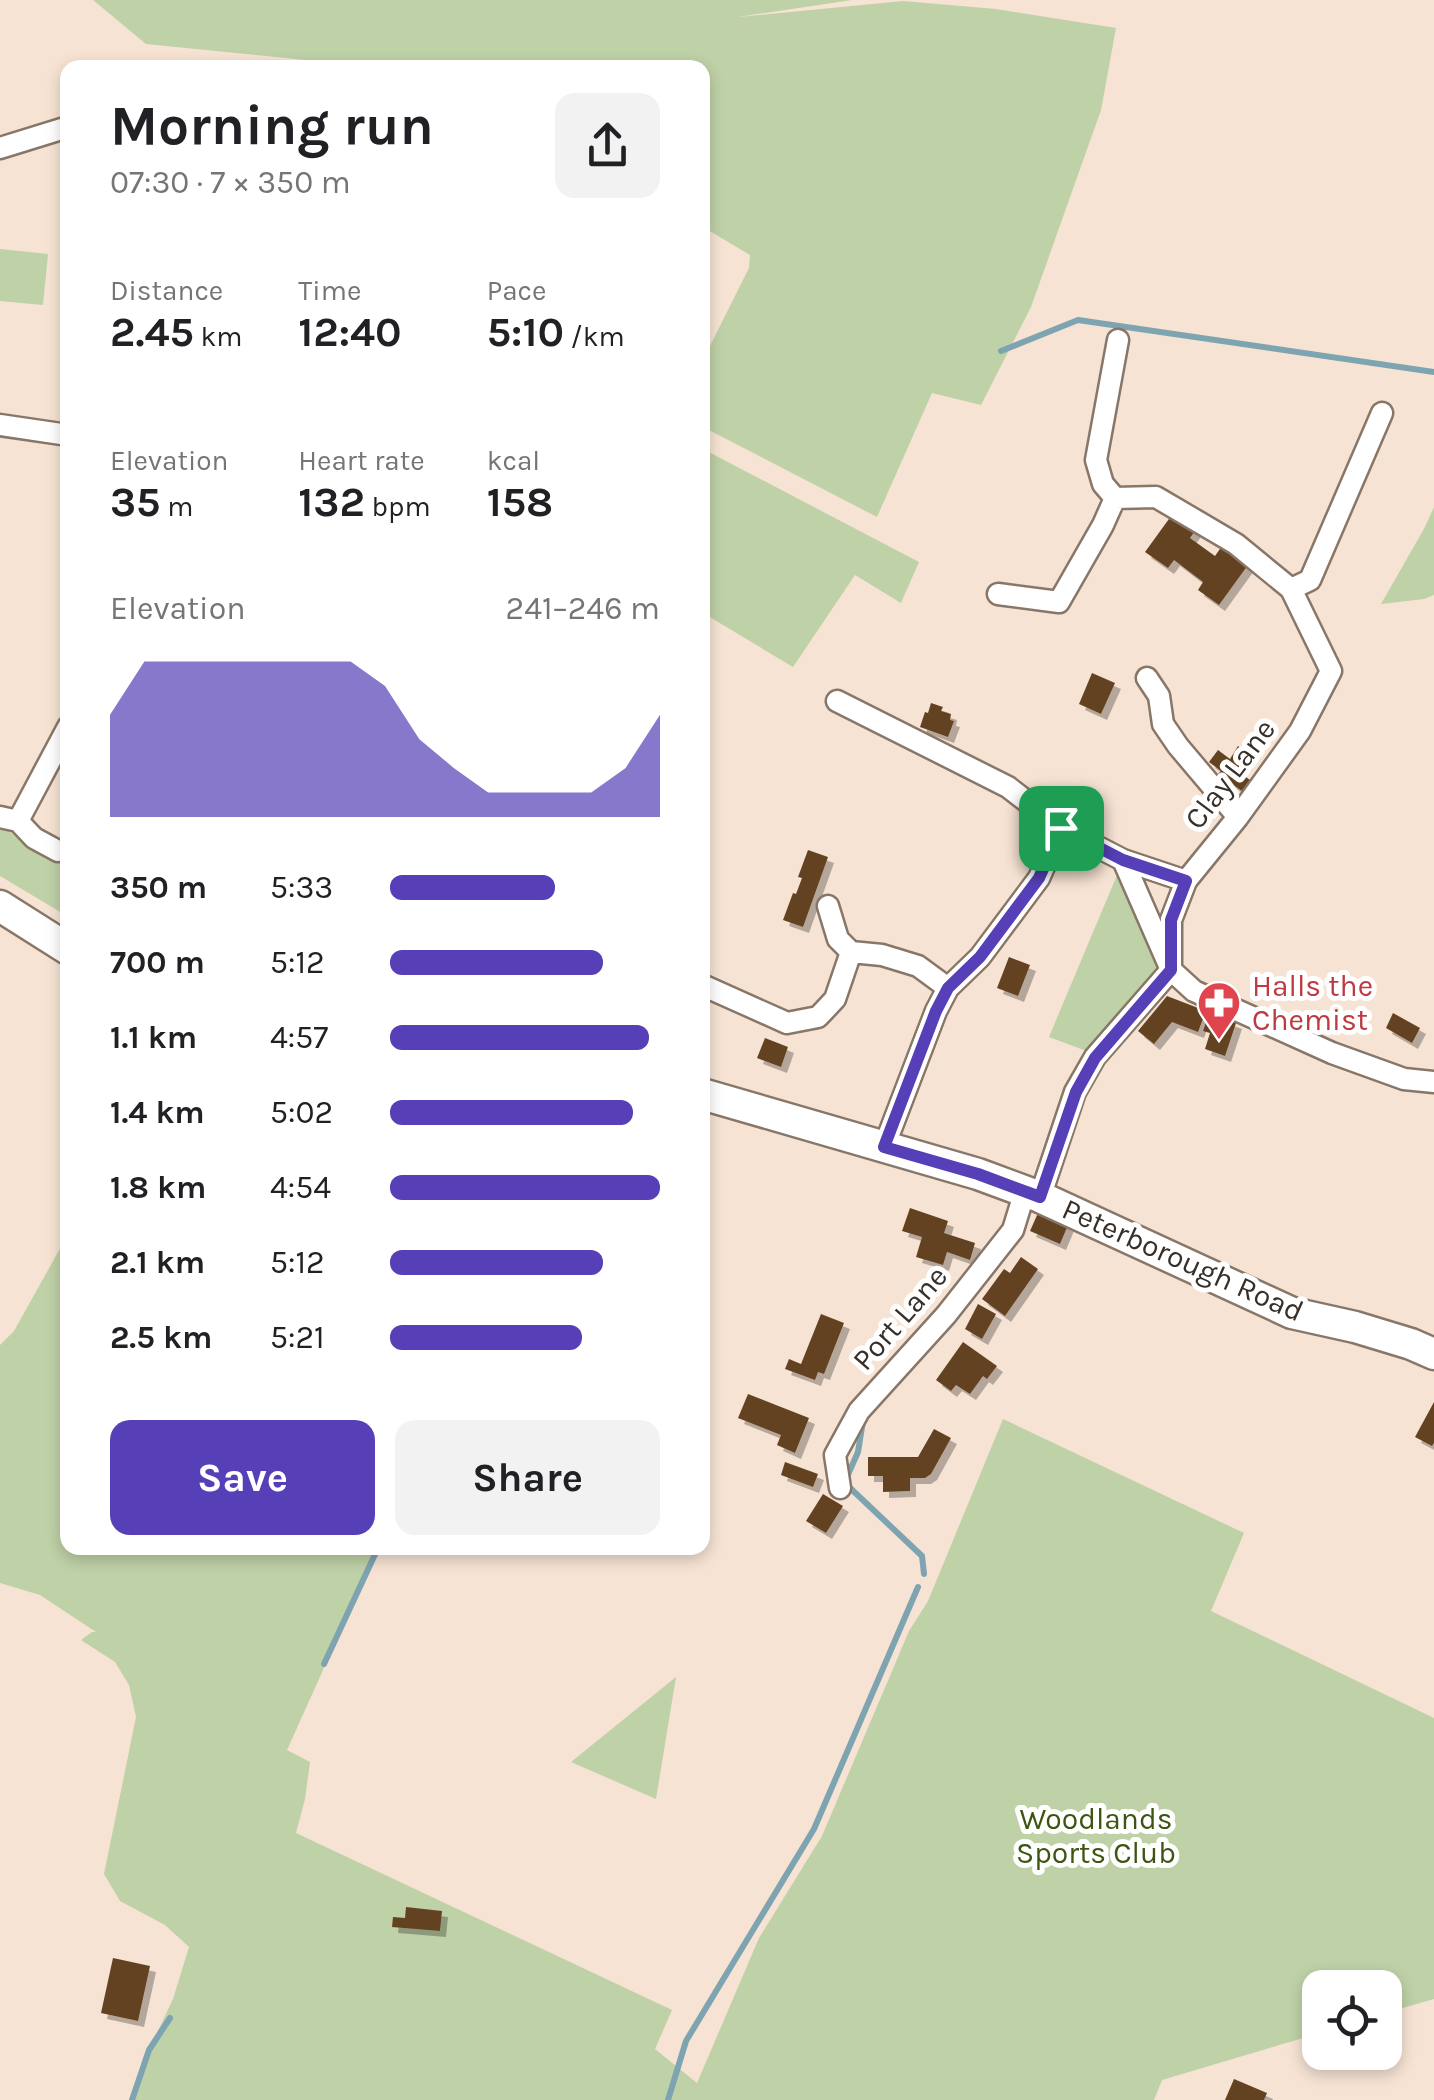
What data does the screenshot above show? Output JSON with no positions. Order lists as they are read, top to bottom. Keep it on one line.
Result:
{"streets":{"street":["Clay Lane","Peterborough Road","Port Lane"]},"crossings":[["Clay Lane","Port Lane"],["Peterborough Road","Port Lane"]],"parks":["Woodlands Sports Club"],"places":{"pharmacy":["Halls the Chemist"]},"page":{"heading":["Morning run","07:30 · 7 × 350 m"],"stats":[["Distance","2.45 km"],["Time","12:40"],["Pace","5:10 /km"],["Elevation","35 m"],["Heart rate","132 bpm"],["kcal","158"]],"chart":["Elevation","241–246 m"],"list":[{"name":"350 m","note":"5:33"},{"name":"700 m","note":"5:12"},{"name":"1.1 km","note":"4:57"},{"name":"1.4 km","note":"5:02"},{"name":"1.8 km","note":"4:54"},{"name":"2.1 km","note":"5:12"},{"name":"2.5 km","note":"5:21"}],"buttons":["Save","Share"]}}
